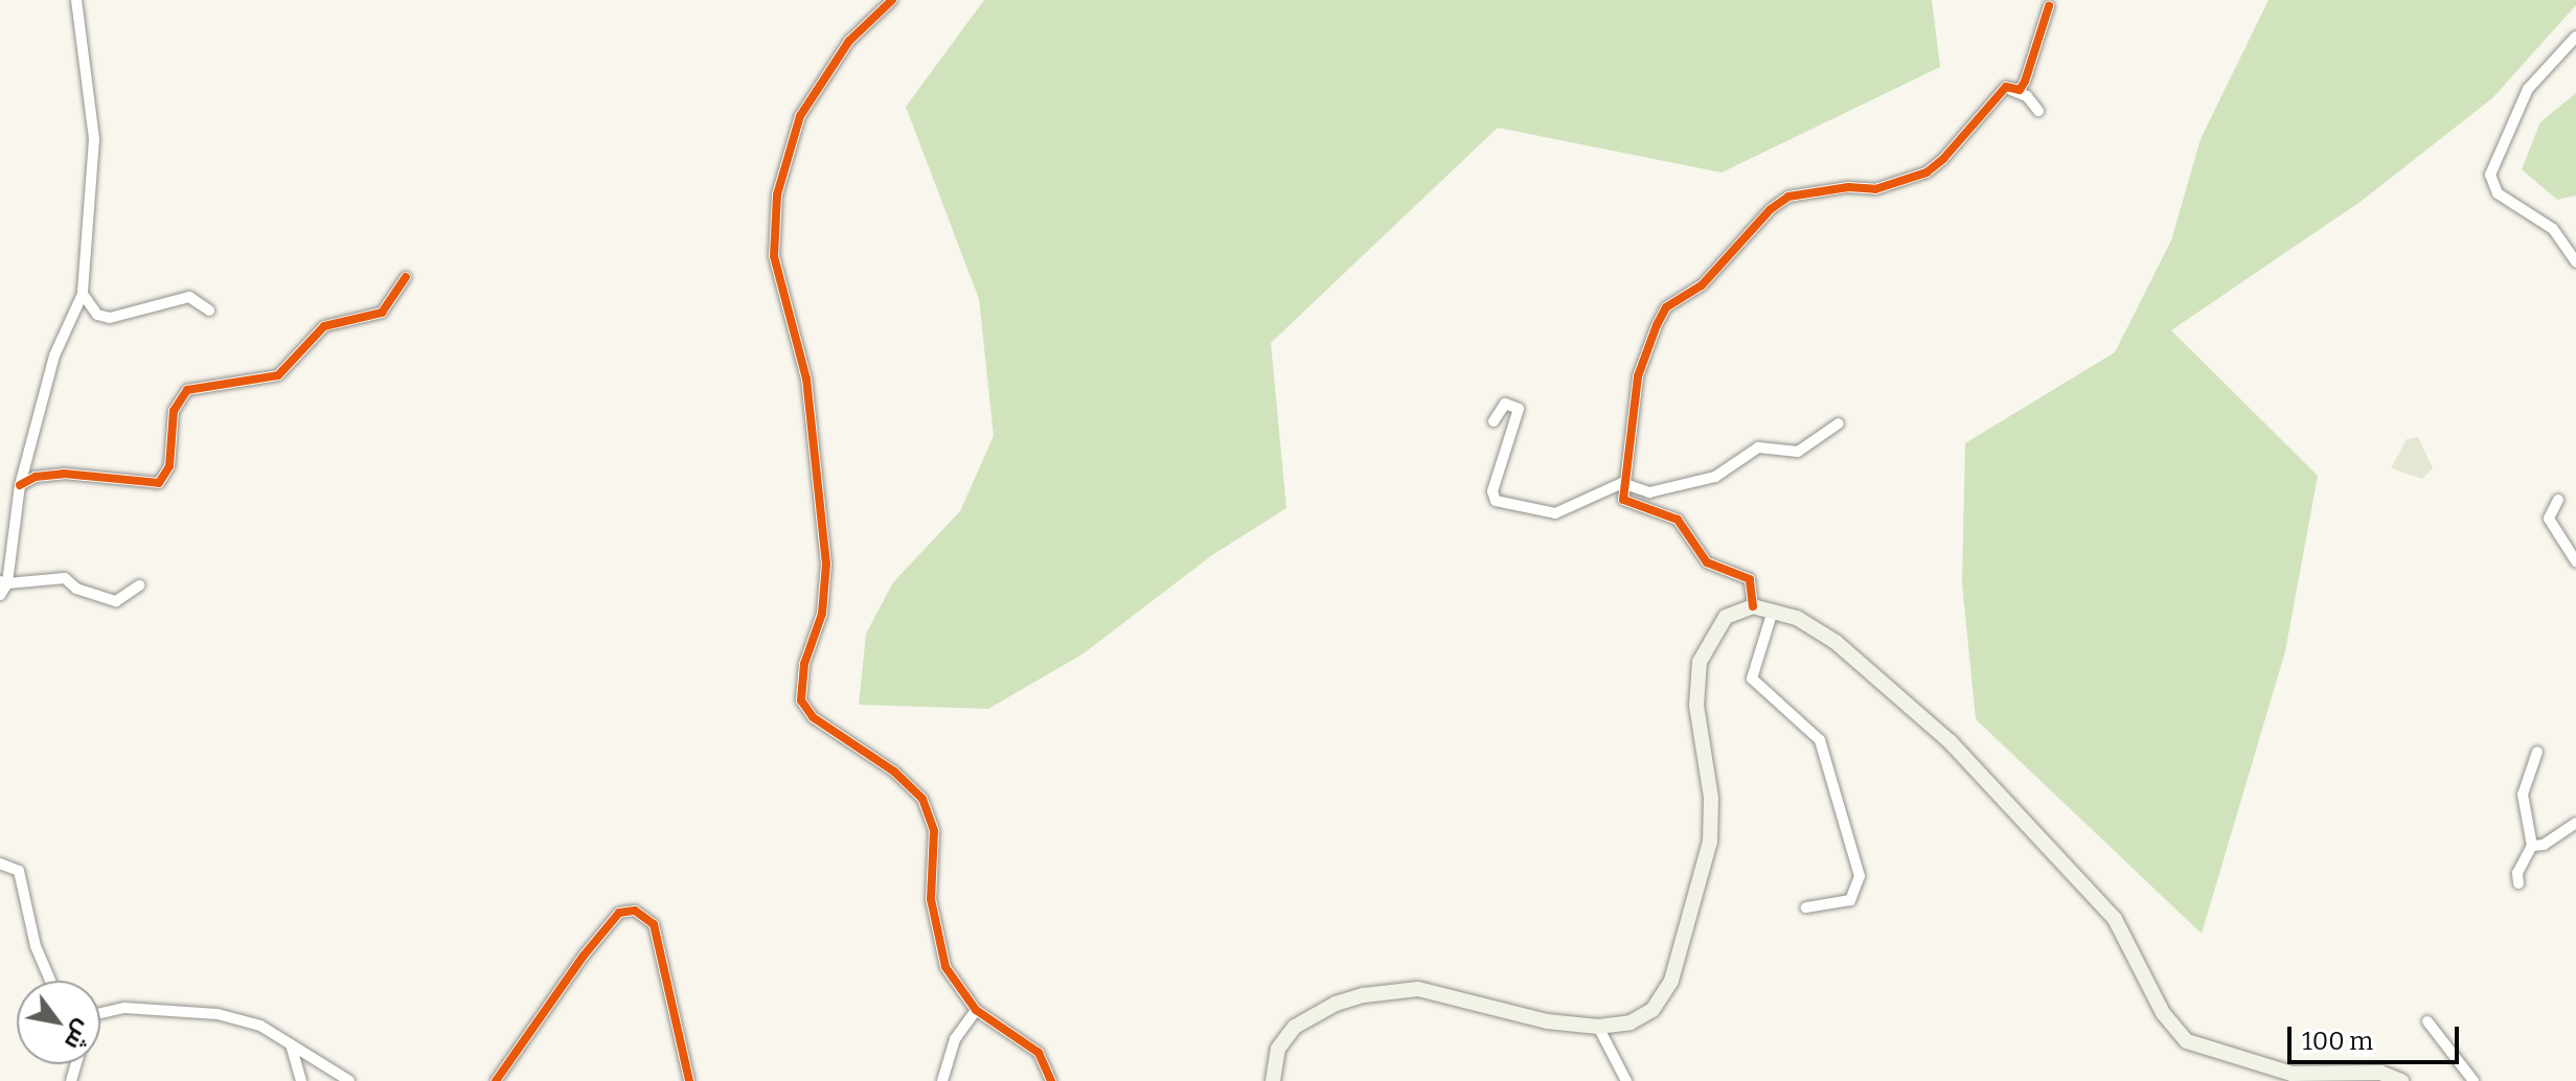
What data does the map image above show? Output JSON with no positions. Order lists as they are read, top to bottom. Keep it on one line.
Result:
{"scale_bar":"100 m","north":"bottom right"}
